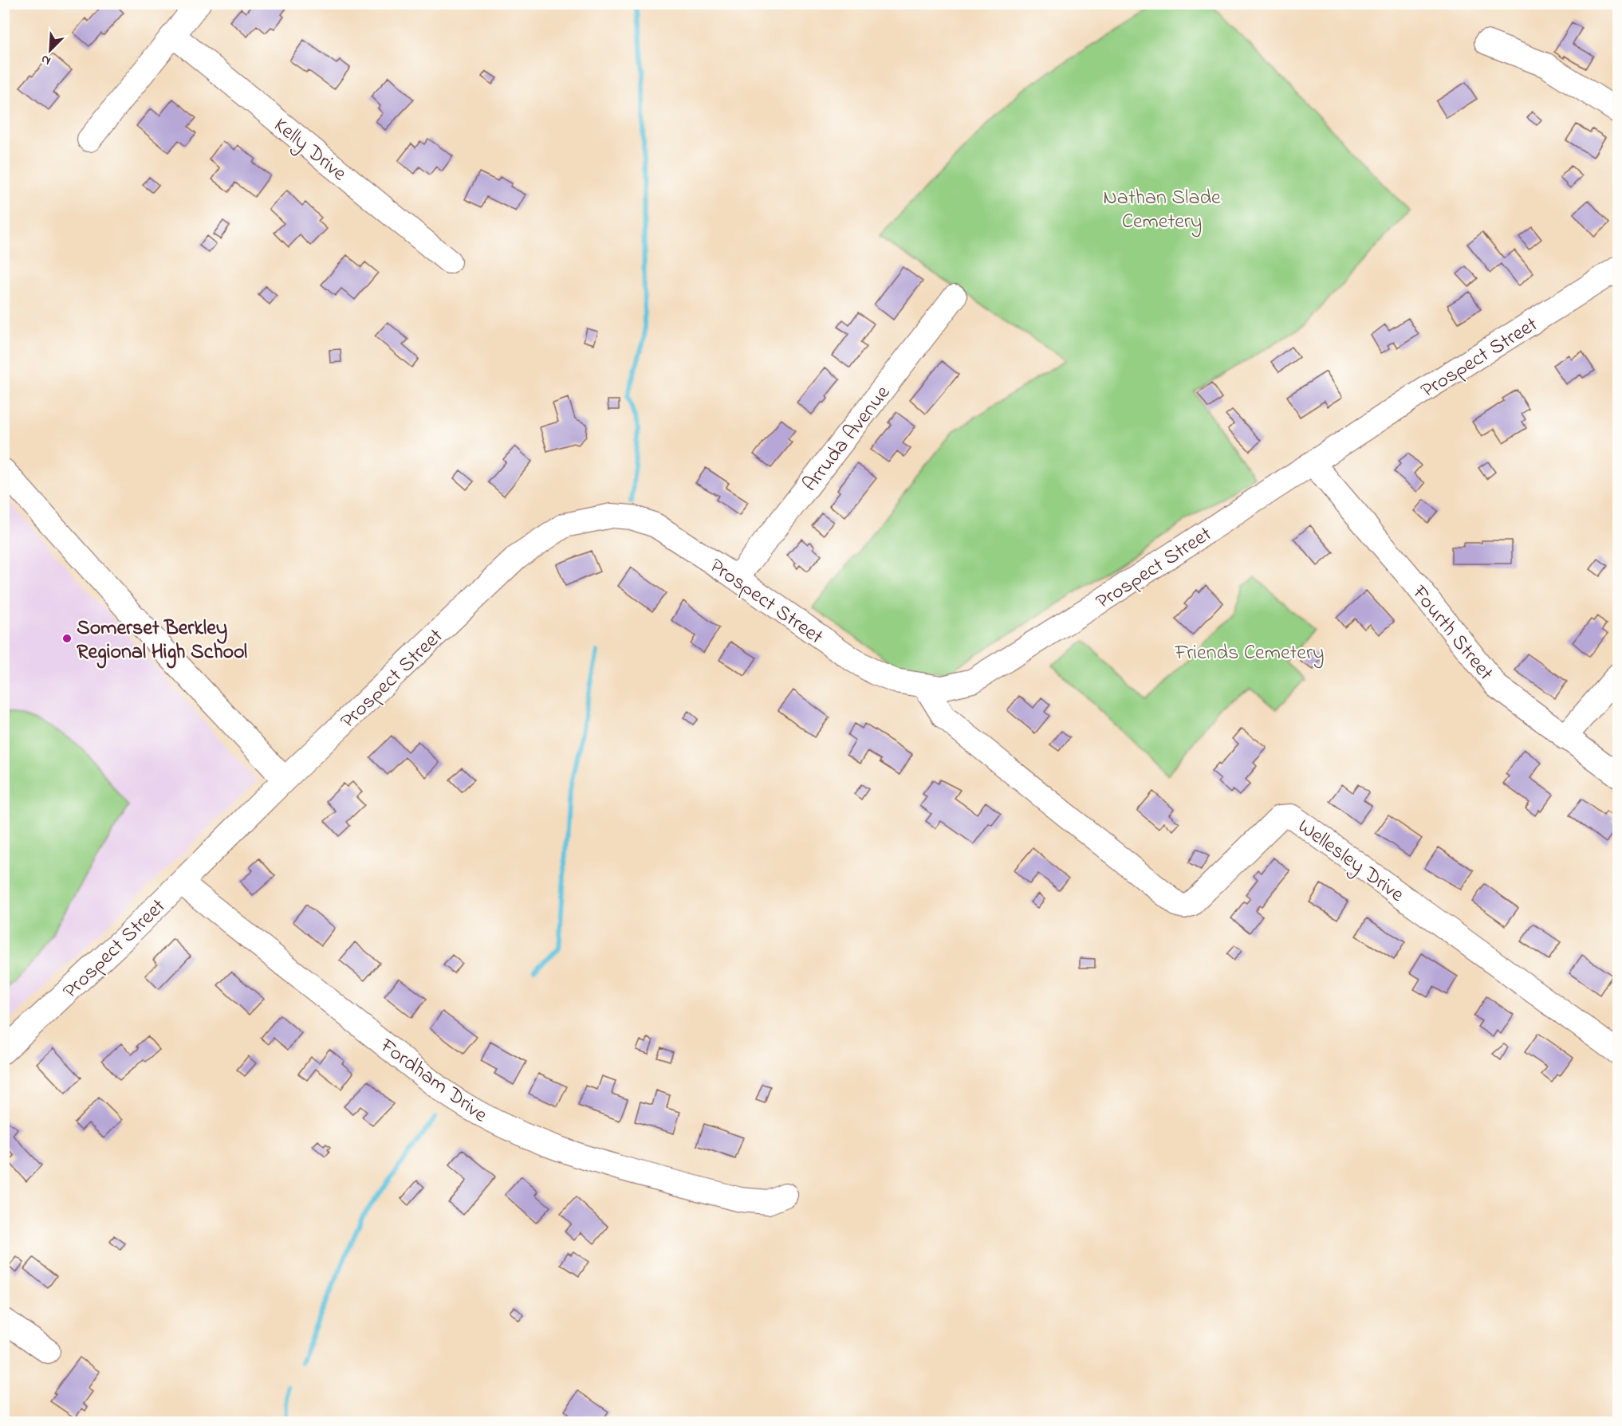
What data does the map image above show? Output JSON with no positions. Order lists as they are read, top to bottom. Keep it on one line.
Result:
{"streets":{"street":["Kelly Drive","Prospect Street","Arruda Avenue","Fourth Street","Wellesley Drive","Fordham Drive"]},"crossings":[["Prospect Street","Arruda Avenue"],["Prospect Street","Fourth Street"],["Prospect Street","Wellesley Drive"],["Prospect Street","Fordham Drive"]],"parks":["Nathan Slade Cemetery","Friends Cemetery"],"places":["Somerset Berkley Regional High School"],"north":"bottom left"}
